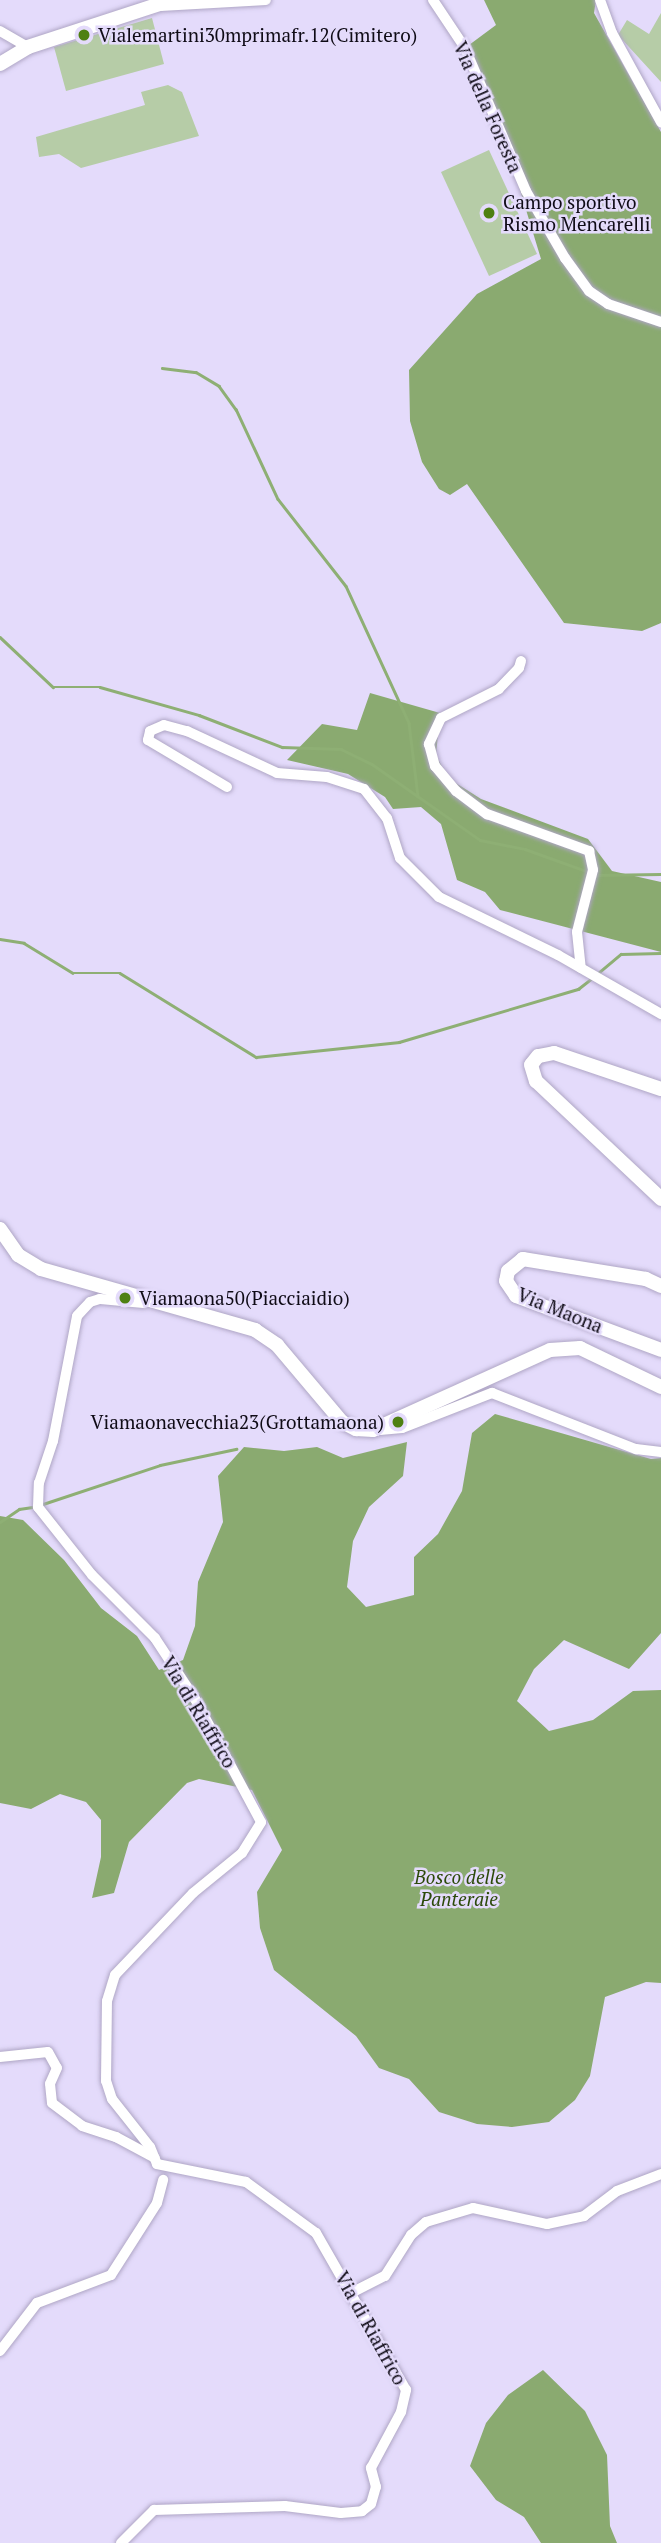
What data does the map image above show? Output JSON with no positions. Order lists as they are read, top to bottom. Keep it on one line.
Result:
{"streets":{"main road":["Via Maona"],"street":["Via della Foresta","Via di Riaffrico"]},"parks":["Bosco delle Panteraie"],"places":["Vialemartini30mprimafr.12(Cimitero)","Campo sportivo Rismo Mencarelli","Viamaona50(Piacciaidio)","Viamaonavecchia23(Grottamaona)"]}
